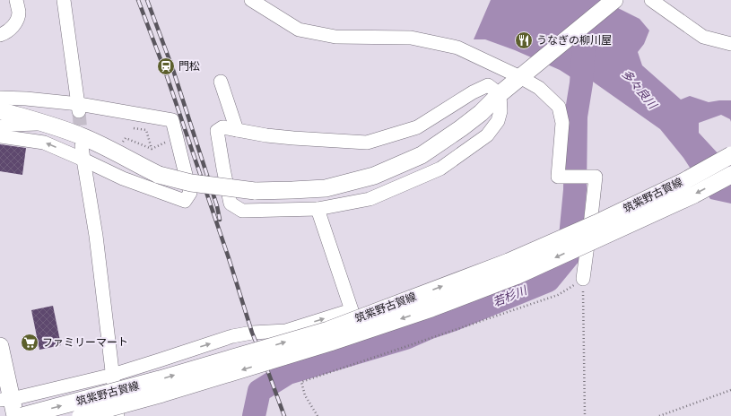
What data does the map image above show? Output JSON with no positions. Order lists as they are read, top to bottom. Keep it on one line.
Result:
{"streets":{"main road":["筑紫野古賀線"]},"water":["多々良川","若杉川"],"places":{"restaurant":["うなぎの柳川屋"],"station":["門松"],"supermarket":["ファミリーマート"]}}
